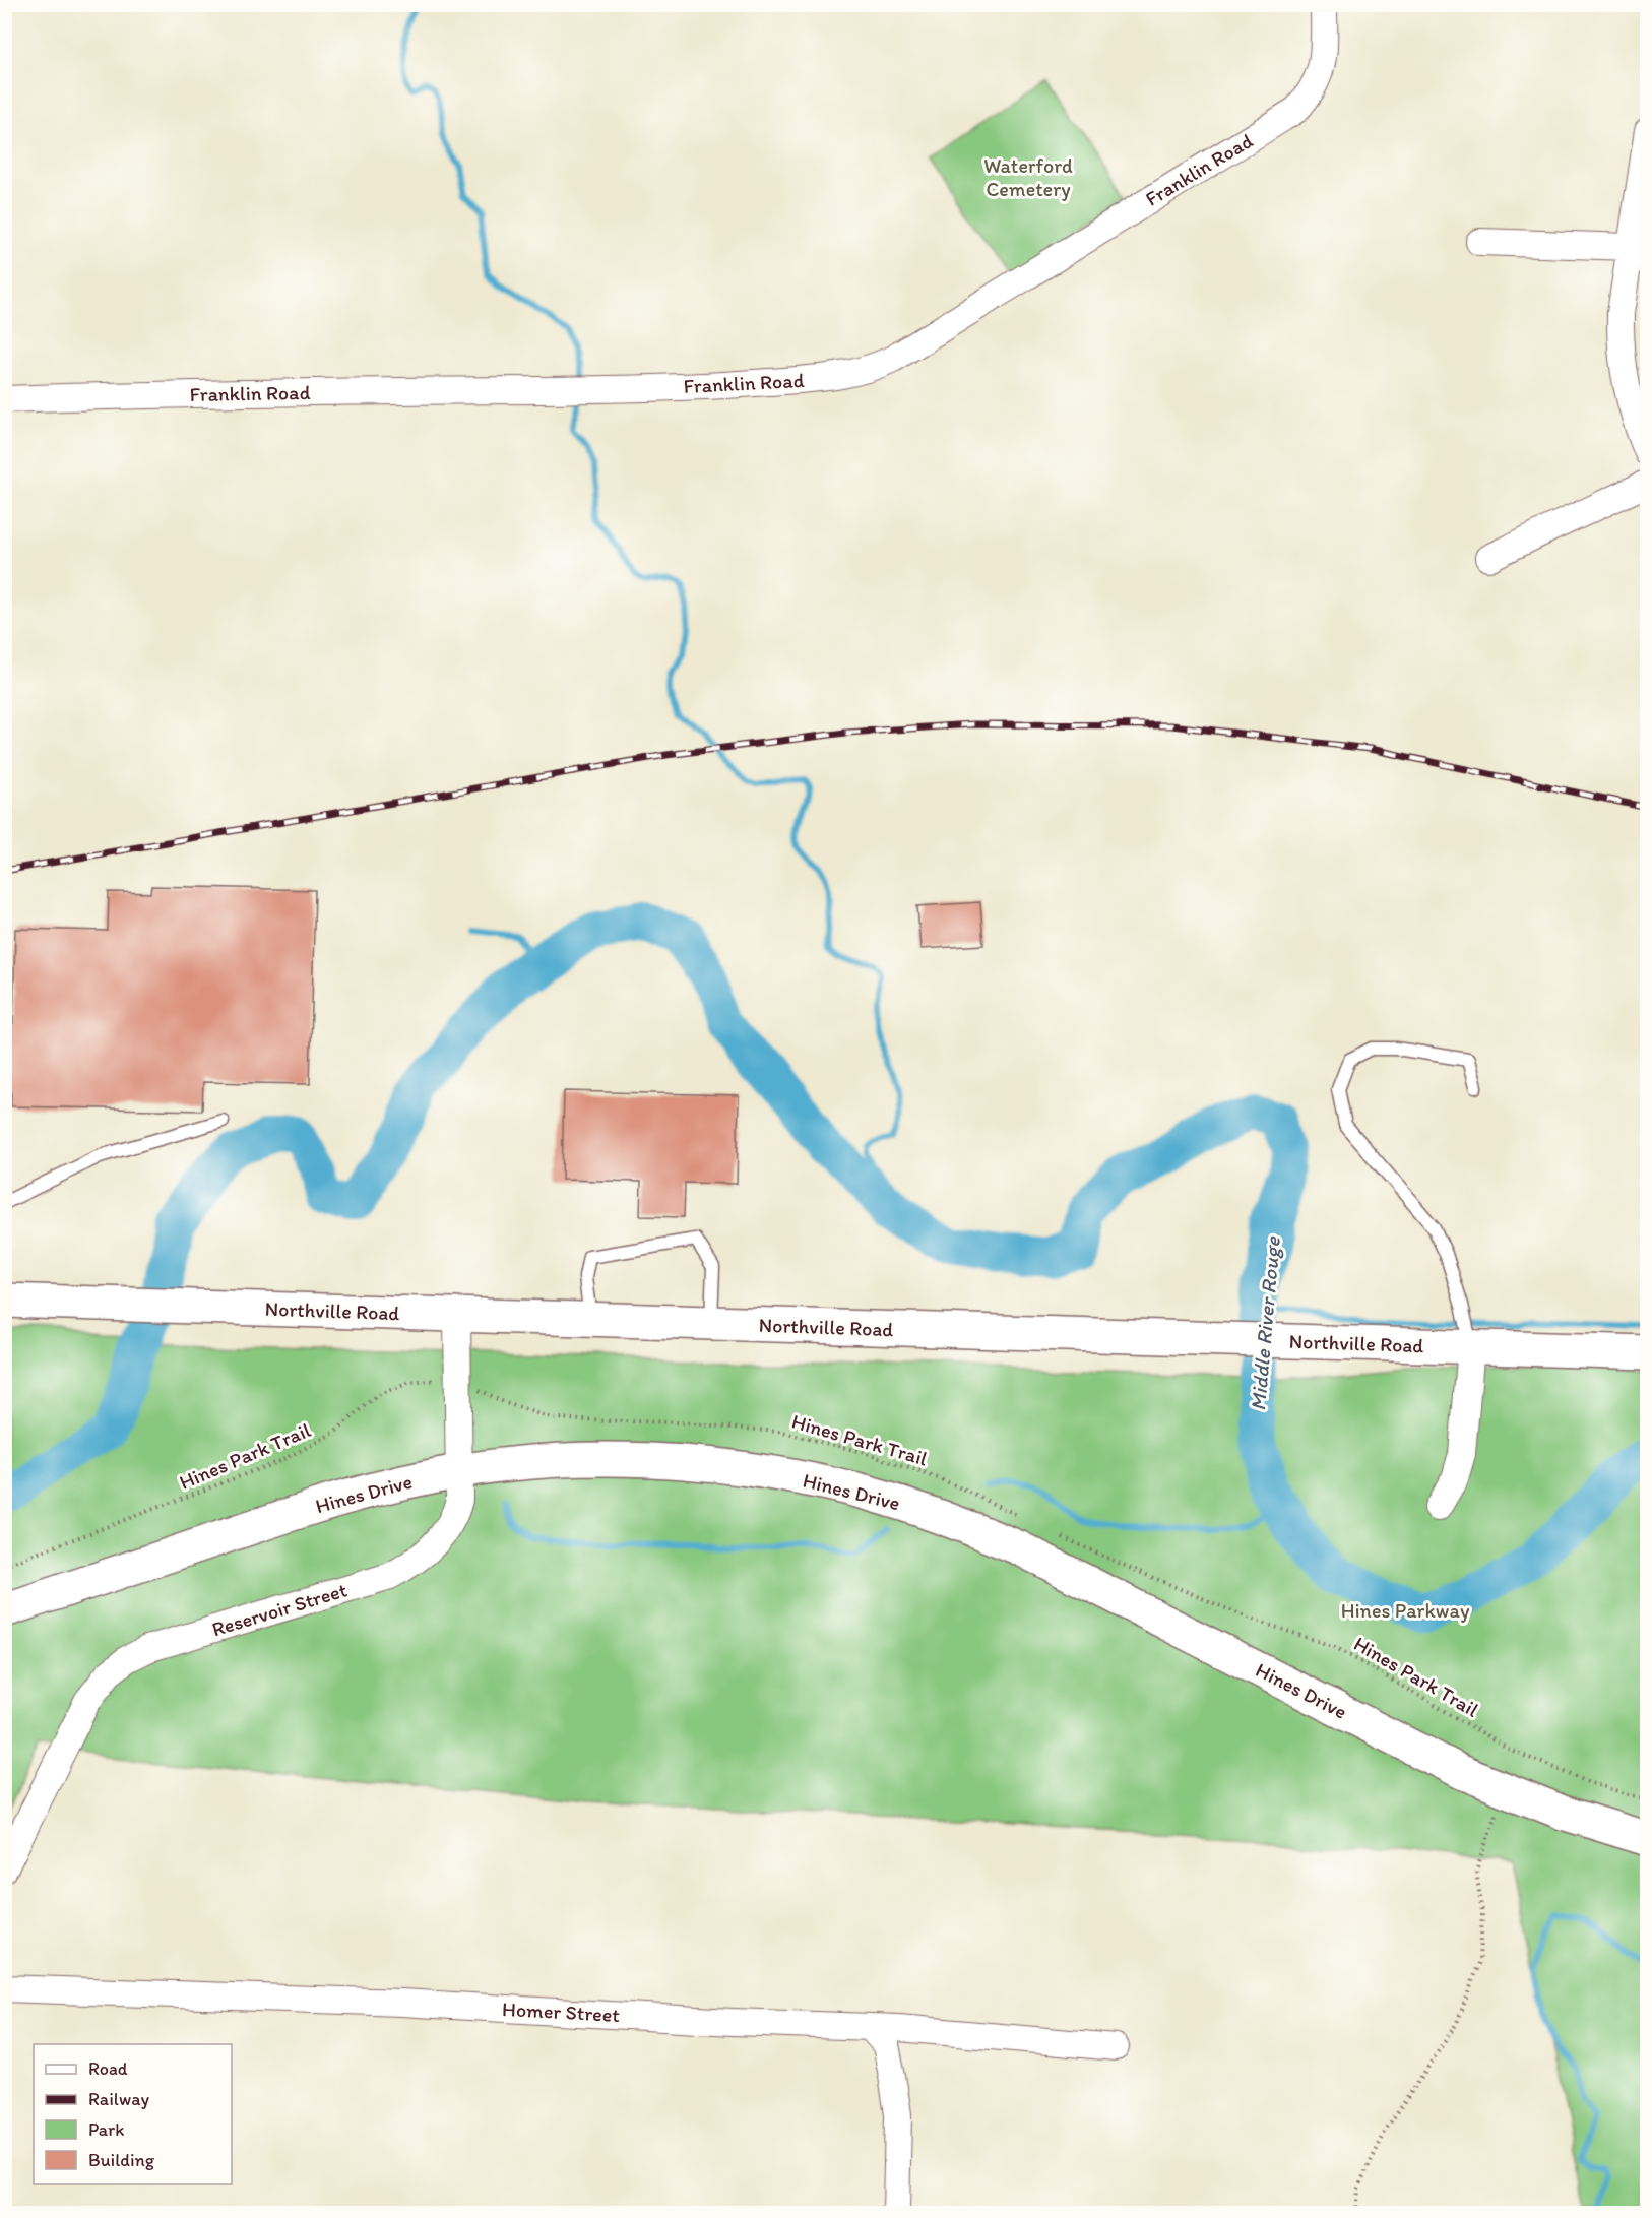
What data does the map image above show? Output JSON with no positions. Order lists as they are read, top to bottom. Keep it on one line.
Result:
{"streets":{"street":["Franklin Road","Northville Road","Hines Drive","Reservoir Street","Homer Street"],"path":["Hines Park Trail"]},"crossings":[["Northville Road","Reservoir Street"],["Hines Park Trail","Reservoir Street"],["Hines Drive","Reservoir Street"]],"water":["Middle River Rouge"],"parks":["Waterford Cemetery","Hines Parkway"],"legend":["Road","Railway","Park","Building"]}
